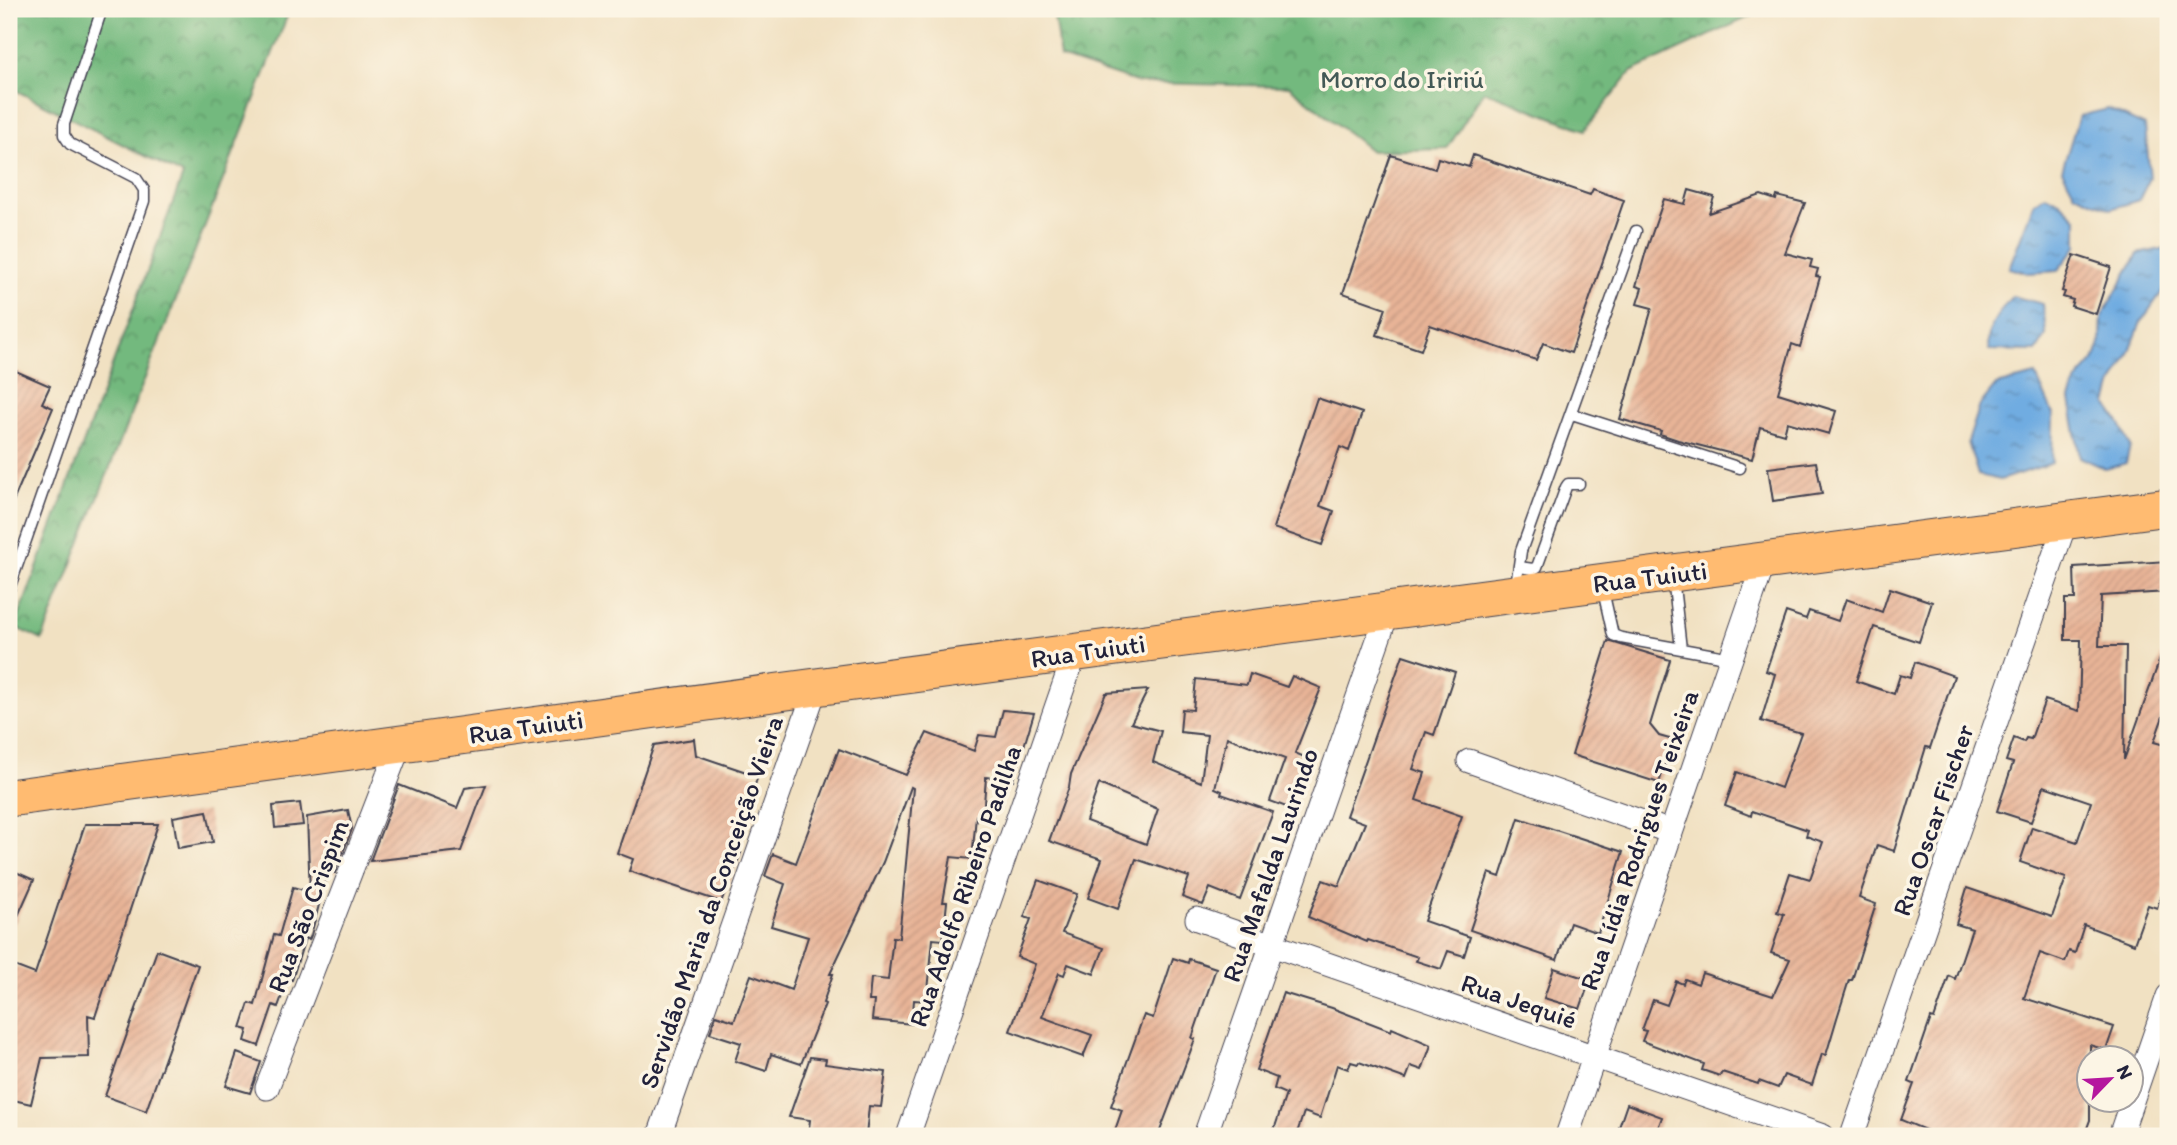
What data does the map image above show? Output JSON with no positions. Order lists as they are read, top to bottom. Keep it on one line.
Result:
{"streets":{"main road":["Rua Tuiuti"],"street":["Rua Oscar Fischer","Rua Lídia Rodrigues Teixeira","Rua Mafalda Laurindo","Rua Adolfo Ribeiro Padilha","Servidão Maria da Conceição Vieira","Rua São Crispim","Rua Jequié"]},"crossings":[["Rua Tuiuti","Rua Oscar Fischer"],["Rua Tuiuti","Rua Lídia Rodrigues Teixeira"],["Rua Tuiuti","Rua Mafalda Laurindo"],["Rua Tuiuti","Rua Adolfo Ribeiro Padilha"],["Rua Tuiuti","Servidão Maria da Conceição Vieira"],["Rua Tuiuti","Rua São Crispim"],["Rua Lídia Rodrigues Teixeira","Rua Jequié"],["Rua Mafalda Laurindo","Rua Jequié"]],"parks":["Morro do Iririú"],"north":"top right"}
